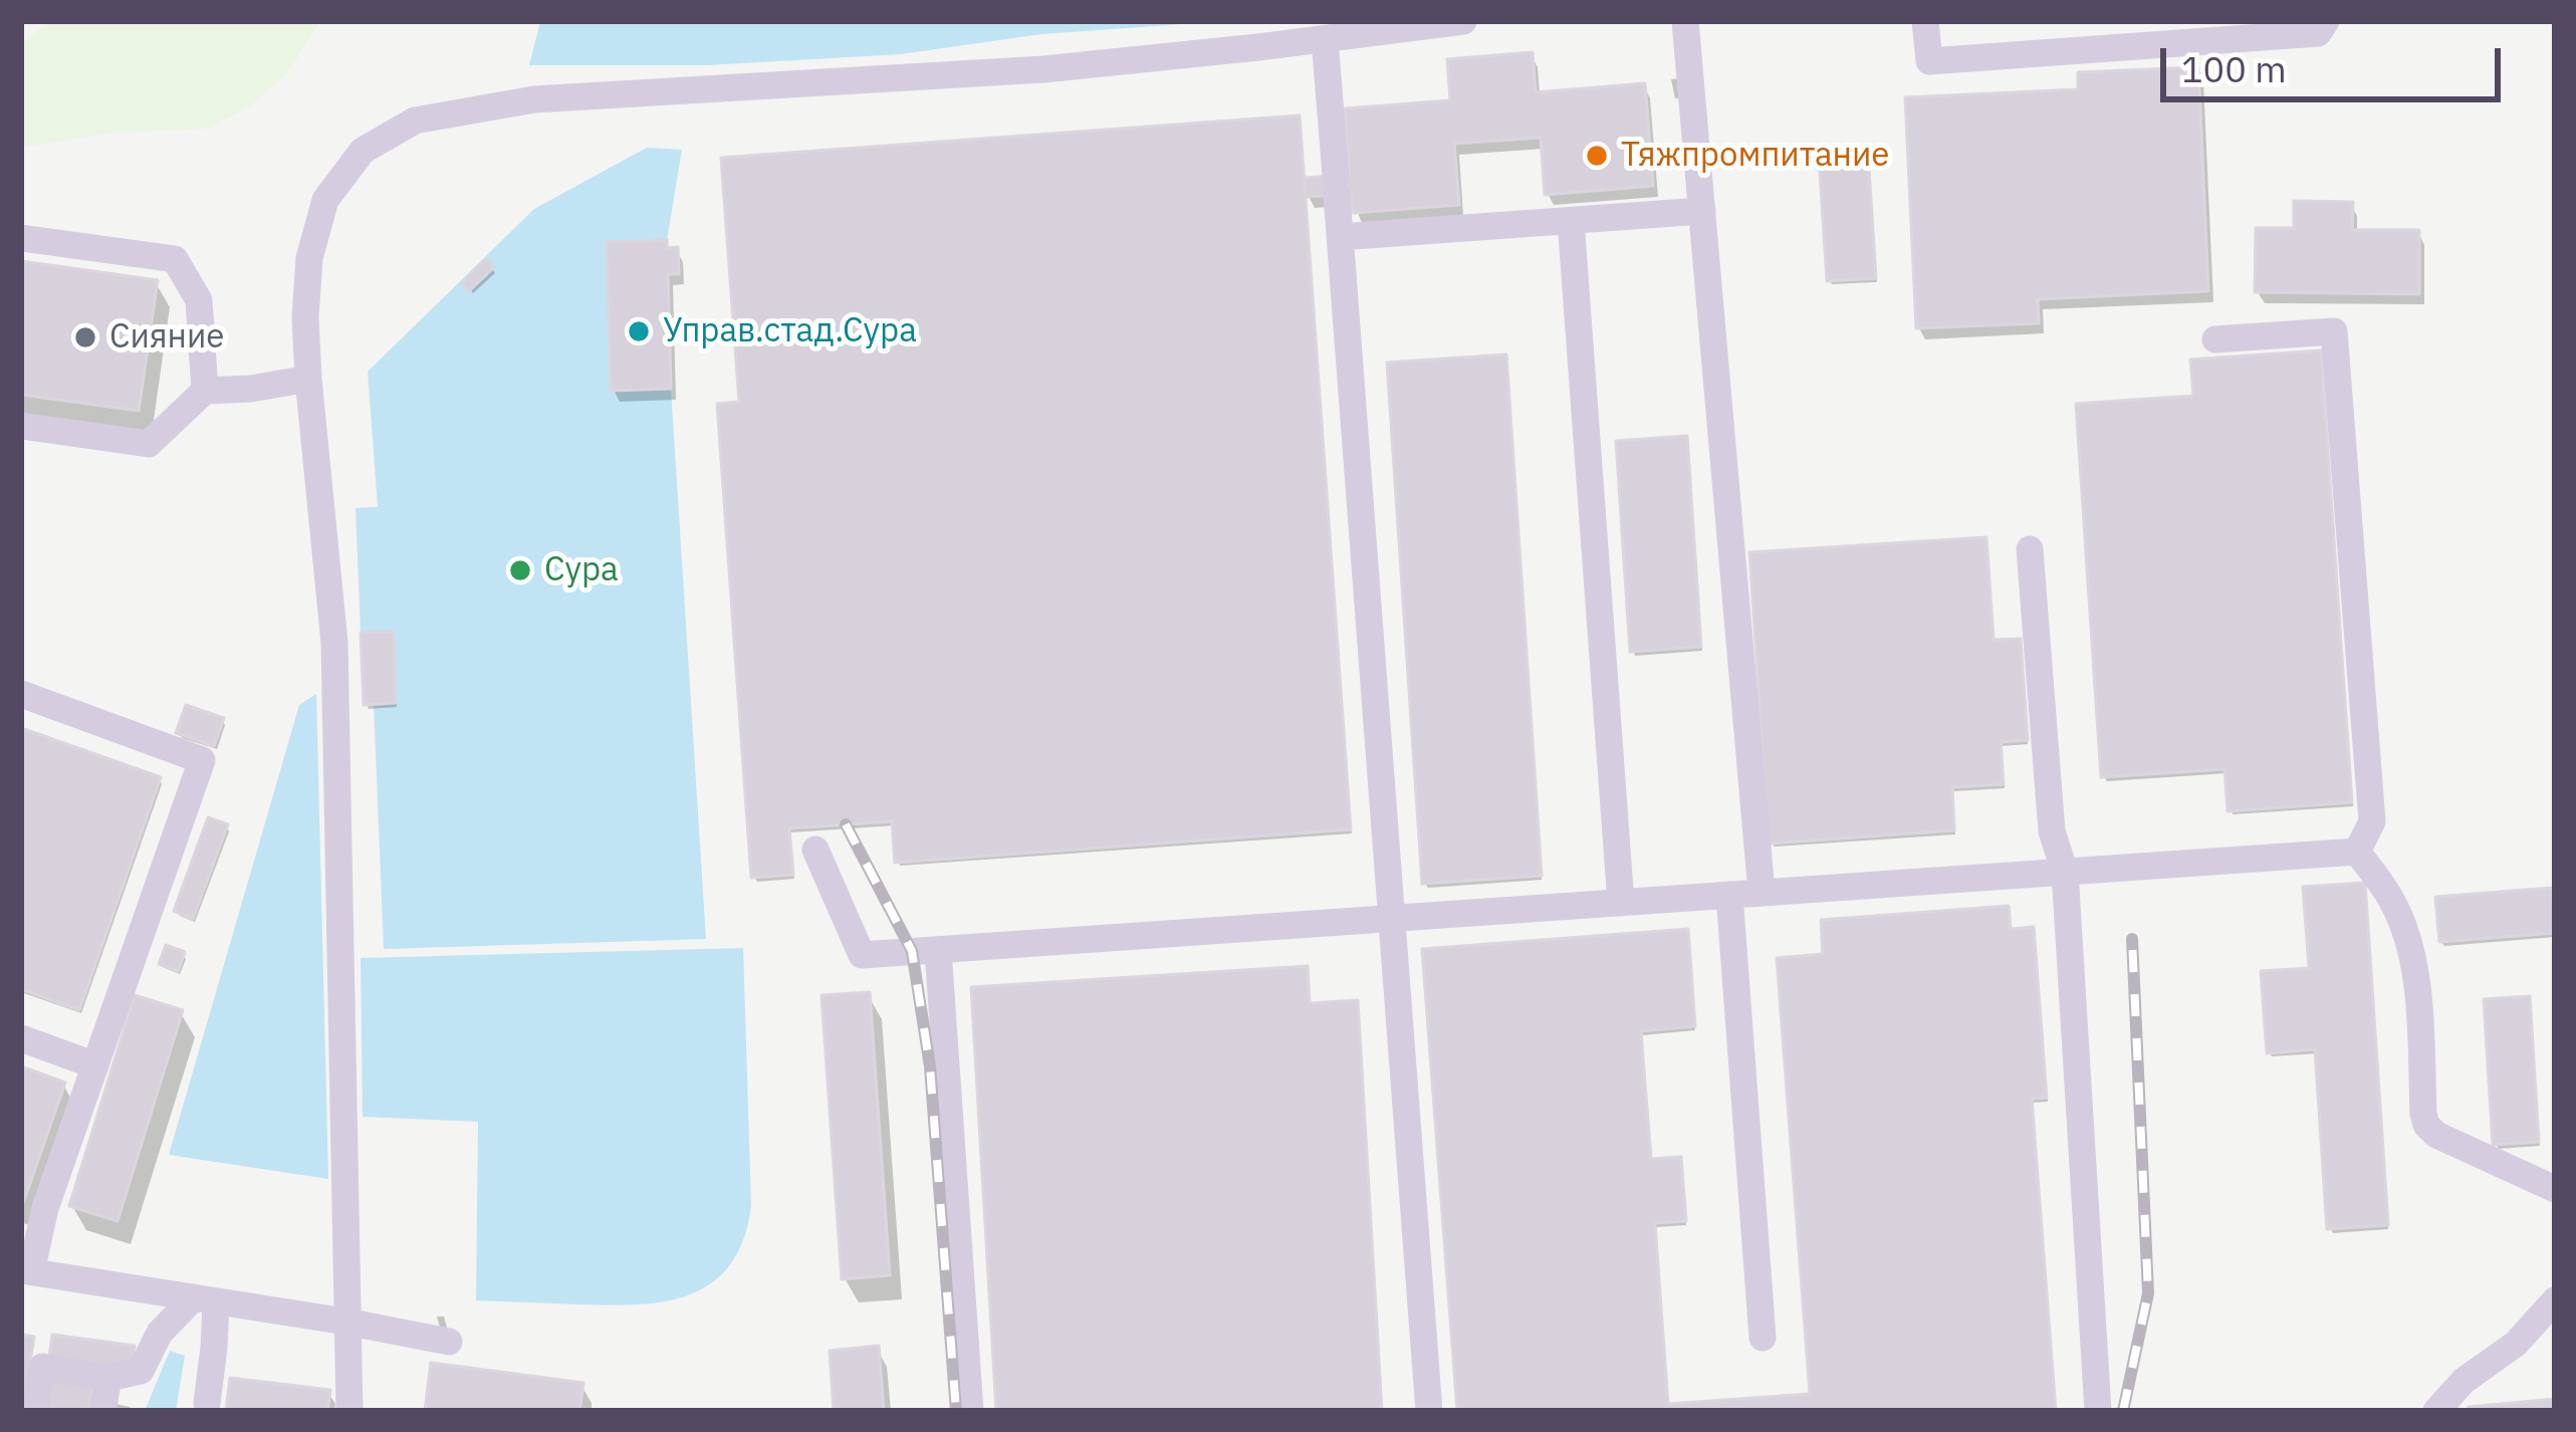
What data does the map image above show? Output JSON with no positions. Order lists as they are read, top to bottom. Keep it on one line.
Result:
{"places":["Тяжпромпитание","Управ.стад.Сура","Сияние","Сура"],"scale_bar":"100 m"}
